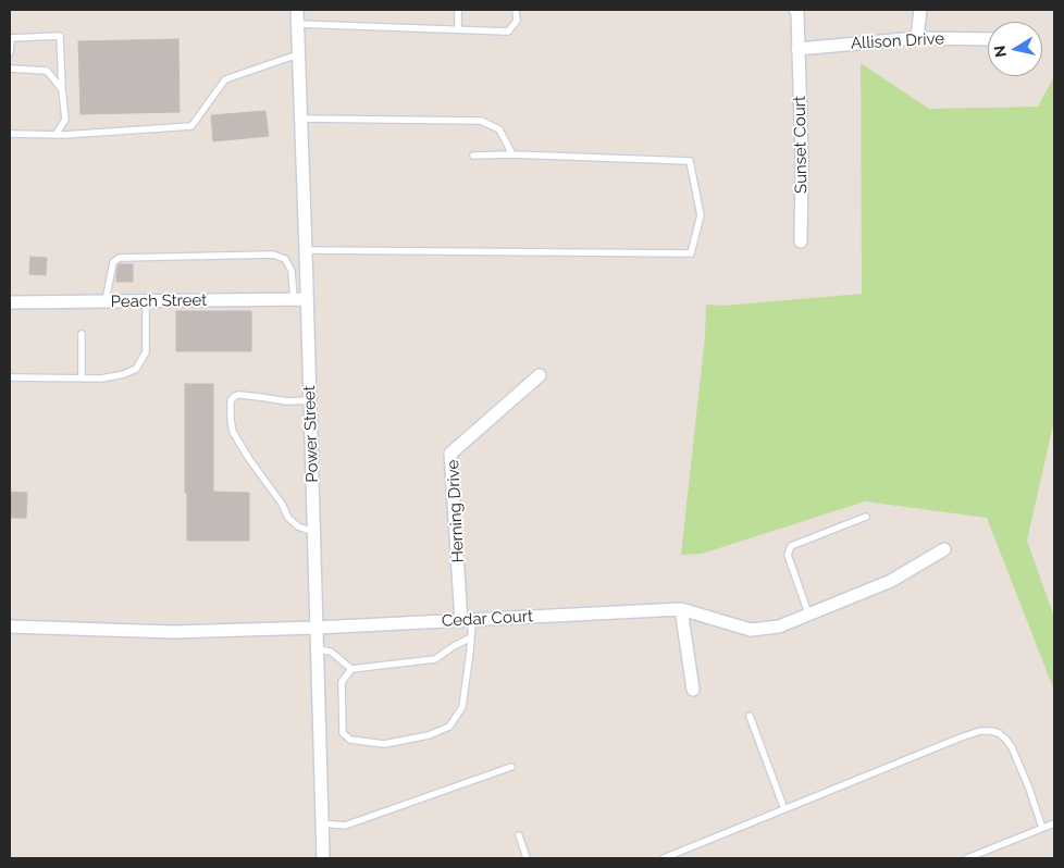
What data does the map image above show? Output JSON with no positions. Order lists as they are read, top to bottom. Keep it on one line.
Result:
{"streets":{"street":["Allison Drive","Sunset Court","Peach Street","Power Street","Herning Drive","Cedar Court"]},"crossings":[["Allison Drive","Sunset Court"],["Peach Street","Power Street"],["Power Street","Cedar Court"],["Herning Drive","Cedar Court"]],"north":"left"}
